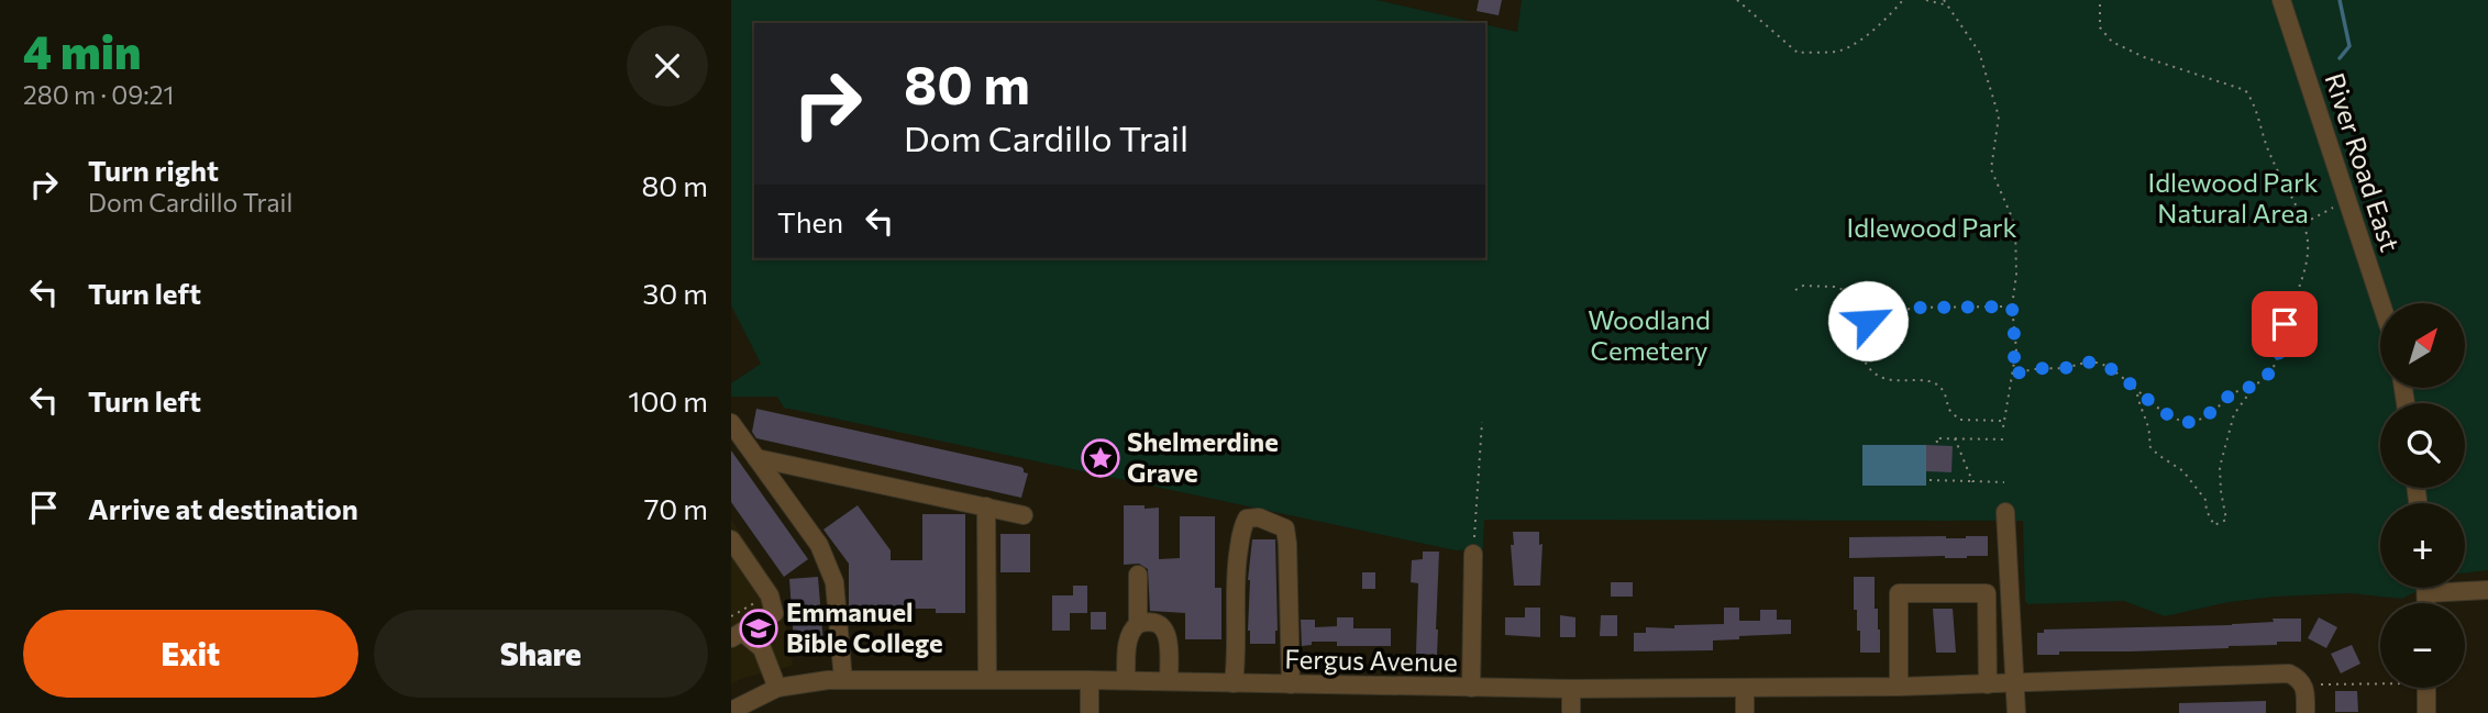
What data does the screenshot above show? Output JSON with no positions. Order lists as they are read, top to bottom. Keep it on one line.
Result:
{"streets":{"street":["River Road East","Fergus Avenue"]},"parks":["Idlewood Park Natural Area","Idlewood Park","Woodland Cemetery"],"places":{"place":["Shelmerdine Grave"],"school or university":["Emmanuel Bible College"]},"north":"top right","page":{"heading":["4 min","280 m · 09:21"],"turn":["80 m","Dom Cardillo Trail"],"list":[{"name":"Turn right","note":"Dom Cardillo Trail","value":"80 m"},{"name":"Turn left","value":"30 m"},{"name":"Turn left","value":"100 m"},{"name":"Arrive at destination","value":"70 m"}],"then":"Then","map_buttons":["+","−"],"buttons":["Exit","Share"]}}
